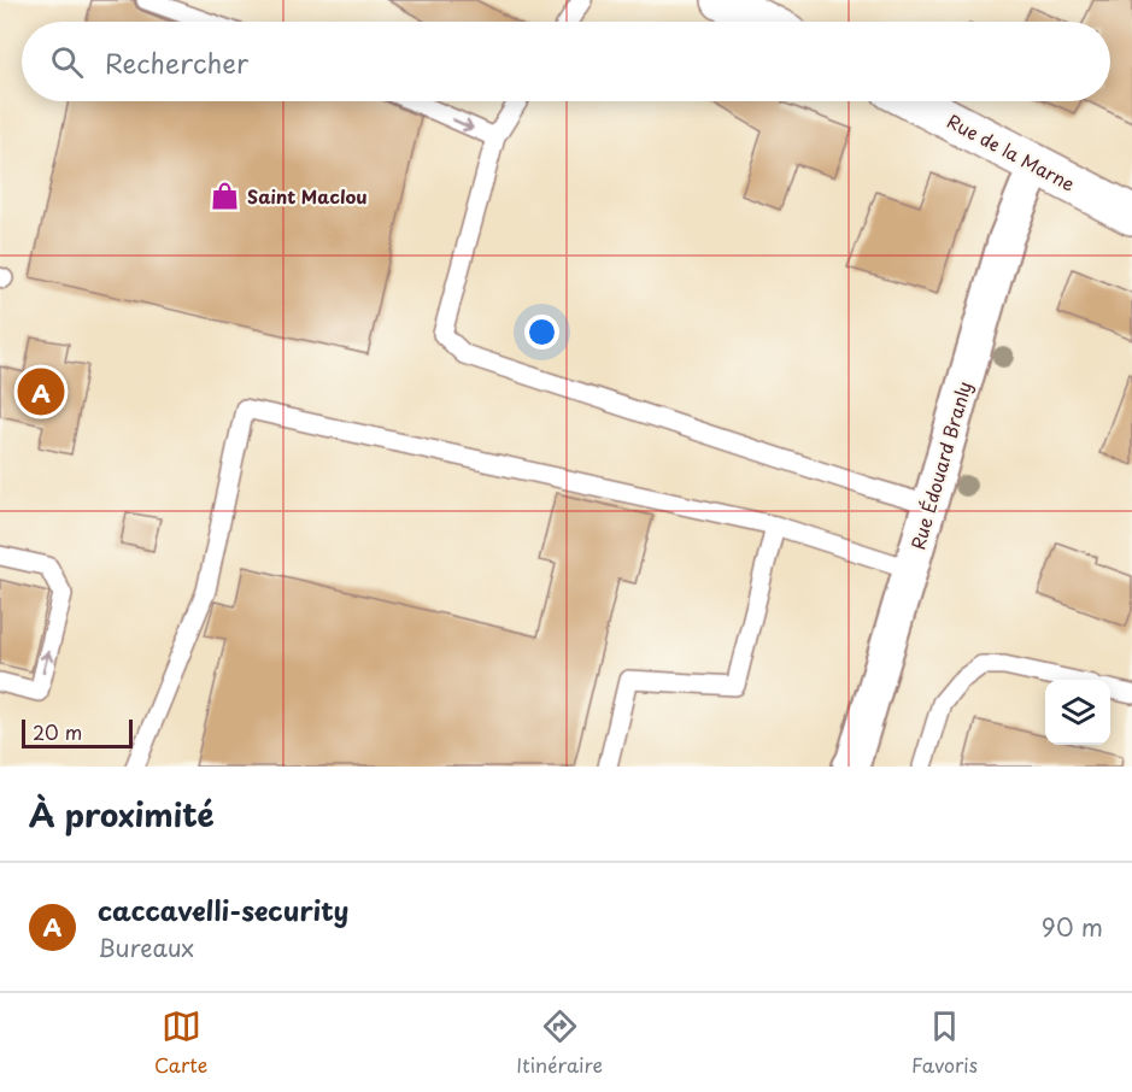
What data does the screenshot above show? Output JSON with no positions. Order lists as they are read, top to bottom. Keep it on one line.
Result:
{"streets":{"street":["Rue de la Marne","Rue Édouard Branly"]},"crossings":[["Rue de la Marne","Rue Édouard Branly"]],"places":{"shop":["Saint Maclou"]},"scale_bar":"20 m","page":{"search":"Rechercher","pins":"A","scale":"20 m","heading":"À proximité","list":[{"mark":"A","name":"caccavelli-security","note":"Bureaux","value":"90 m"}],"nav":["Carte","Itinéraire","Favoris"]}}
